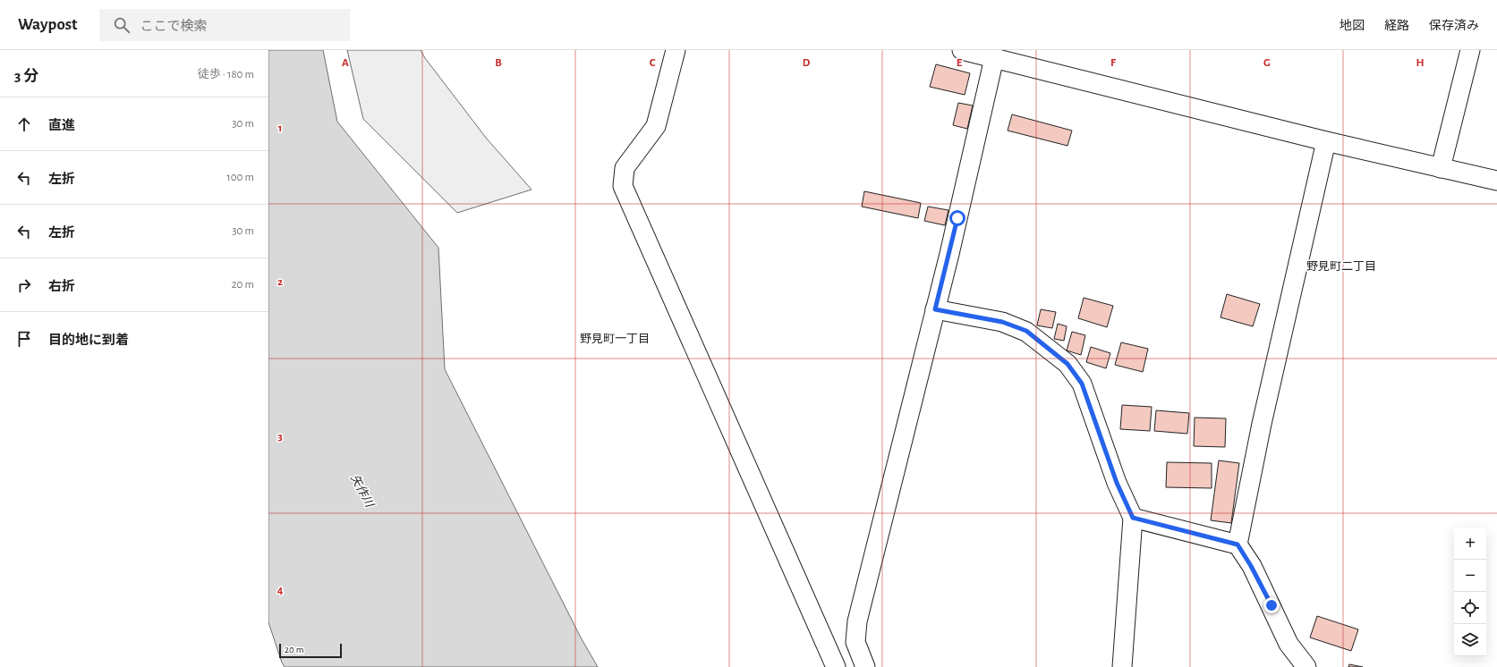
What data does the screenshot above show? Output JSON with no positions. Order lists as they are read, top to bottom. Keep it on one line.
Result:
{"districts":["野見町二丁目","野見町一丁目"],"water":["矢作川"],"scale_bar":"20 m","page":{"header":"Waypost","search":"ここで検索","nav":["地図","経路","保存済み"],"heading":["3 分","徒歩 · 180 m"],"list":[["直進","30 m"],["左折","100 m"],["左折","30 m"],["右折","20 m"],"目的地に到着"],"map_buttons":["+","−"],"scale":"20 m"},"grid":{"columns":["A","B","C","D","E","F","G","H"],"rows":["1","2","3","4"]}}
